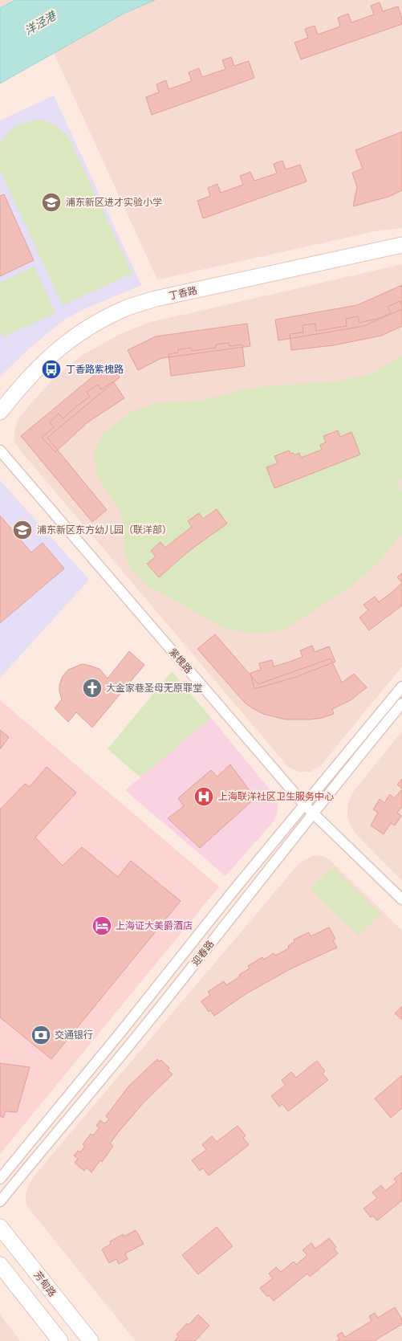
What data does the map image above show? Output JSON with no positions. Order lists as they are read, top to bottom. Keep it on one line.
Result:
{"streets":{"street":["丁香路","紫槐路","迎春路","芳甸路"]},"crossings":[["紫槐路","迎春路"]],"water":["洋泾港"],"places":{"school or university":["浦东新区进才实验小学","浦东新区东方幼儿园（联洋部）"],"bus stop":["丁香路紫槐路"],"church":["大金家巷圣母无原罪堂"],"hospital":["上海联洋社区卫生服务中心"],"hotel":["上海证大美爵酒店"],"bank":["交通银行"]}}
